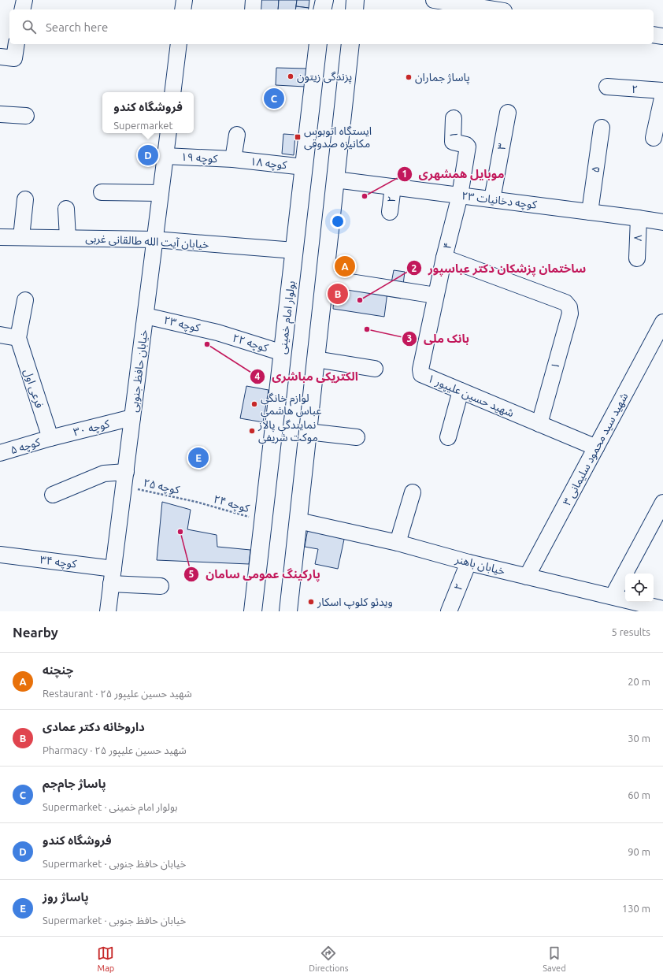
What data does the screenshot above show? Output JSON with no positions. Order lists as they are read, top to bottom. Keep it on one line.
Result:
{"streets":{"main road":["بولوار امام خمینی"],"street":["۲","۱","۳","کوچه ۱۹","کوچه ۱۸","۵","کوچه دخانیات ۲۳","۸","خیابان آیت الله طالقانی غربی","۴","کوچه ۲۳","کوچه ۲۲","خیابان حافظ جنوبی","فرعی اول","شهید حسین علیپور ۱","کوچه ۳۰","کوچه ۵","شهید سید محمود سلیمانی ۳","کوچه ۳۴","خیابان باهنر"],"path":["کوچه ۲۵","کوچه ۲۴"]},"crossings":[["۲","کوچه دخانیات ۲۳"],["۲","خیابان باهنر"],["۱","کوچه دخانیات ۲۳"],["۱","۴"],["۱","شهید حسین علیپور ۱"],["۳","کوچه دخانیات ۲۳"],["کوچه ۱۹","کوچه ۱۸"],["کوچه ۱۹","خیابان حافظ جنوبی"],["کوچه ۱۸","بولوار امام خمینی"],["۵","کوچه دخانیات ۲۳"],["کوچه دخانیات ۲۳","۸"],["کوچه دخانیات ۲۳","۴"],["خیابان آیت الله طالقانی غربی","بولوار امام خمینی"],["خیابان آیت الله طالقانی غربی","خیابان حافظ جنوبی"],["۴","شهید حسین علیپور ۱"],["بولوار امام خمینی","کوچه ۲۲"],["بولوار امام خمینی","کوچه ۲۴"],["کوچه ۲۳","کوچه ۲۲"],["کوچه ۲۳","خیابان حافظ جنوبی"],["خیابان حافظ جنوبی","کوچه ۳۰"],["خیابان حافظ جنوبی","کوچه ۲۵"],["خیابان حافظ جنوبی","کوچه ۳۴"],["فرعی اول","کوچه ۳۰"],["فرعی اول","کوچه ۵"],["شهید حسین علیپور ۱","شهید سید محمود سلیمانی ۳"],["کوچه ۳۰","کوچه ۵"],["شهید سید محمود سلیمانی ۳","خیابان باهنر"],["کوچه ۲۵","کوچه ۲۴"]],"places":{"other":["پزندگی زیتون","پاساژ جماران","موبایل همشهری","ساختمان پزشکان دکتر عباسپور","بانک ملی","الکتریکی مباشری","لوازم خانگی عباس هاشمی","نمایندگی پالاز موکت شریفی","پارکینگ عمومی سامان","ویدئو کلوپ اسکار"],"transit":["ایستگاه اتوبوس مکانیزه صدوقی"]},"page":{"search":"Search here","pins":["C","D","A","B","E"],"popup":["فروشگاه کندو","Supermarket"],"heading":["Nearby","5 results"],"list":[{"mark":"A","name":"چنچنه","note":"Restaurant · شهید حسین علیپور ۲۵","value":"20 m"},{"mark":"B","name":"داروخانه دکتر عمادی","note":"Pharmacy · شهید حسین علیپور ۲۵","value":"30 m"},{"mark":"C","name":"پاساژ جام‌جم","note":"Supermarket · بولوار امام خمینی","value":"60 m"},{"mark":"D","name":"فروشگاه کندو","note":"Supermarket · خیابان حافظ جنوبی","value":"90 m"},{"mark":"E","name":"پاساژ روز","note":"Supermarket · خیابان حافظ جنوبی","value":"130 m"}],"nav":["Map","Directions","Saved"]}}
